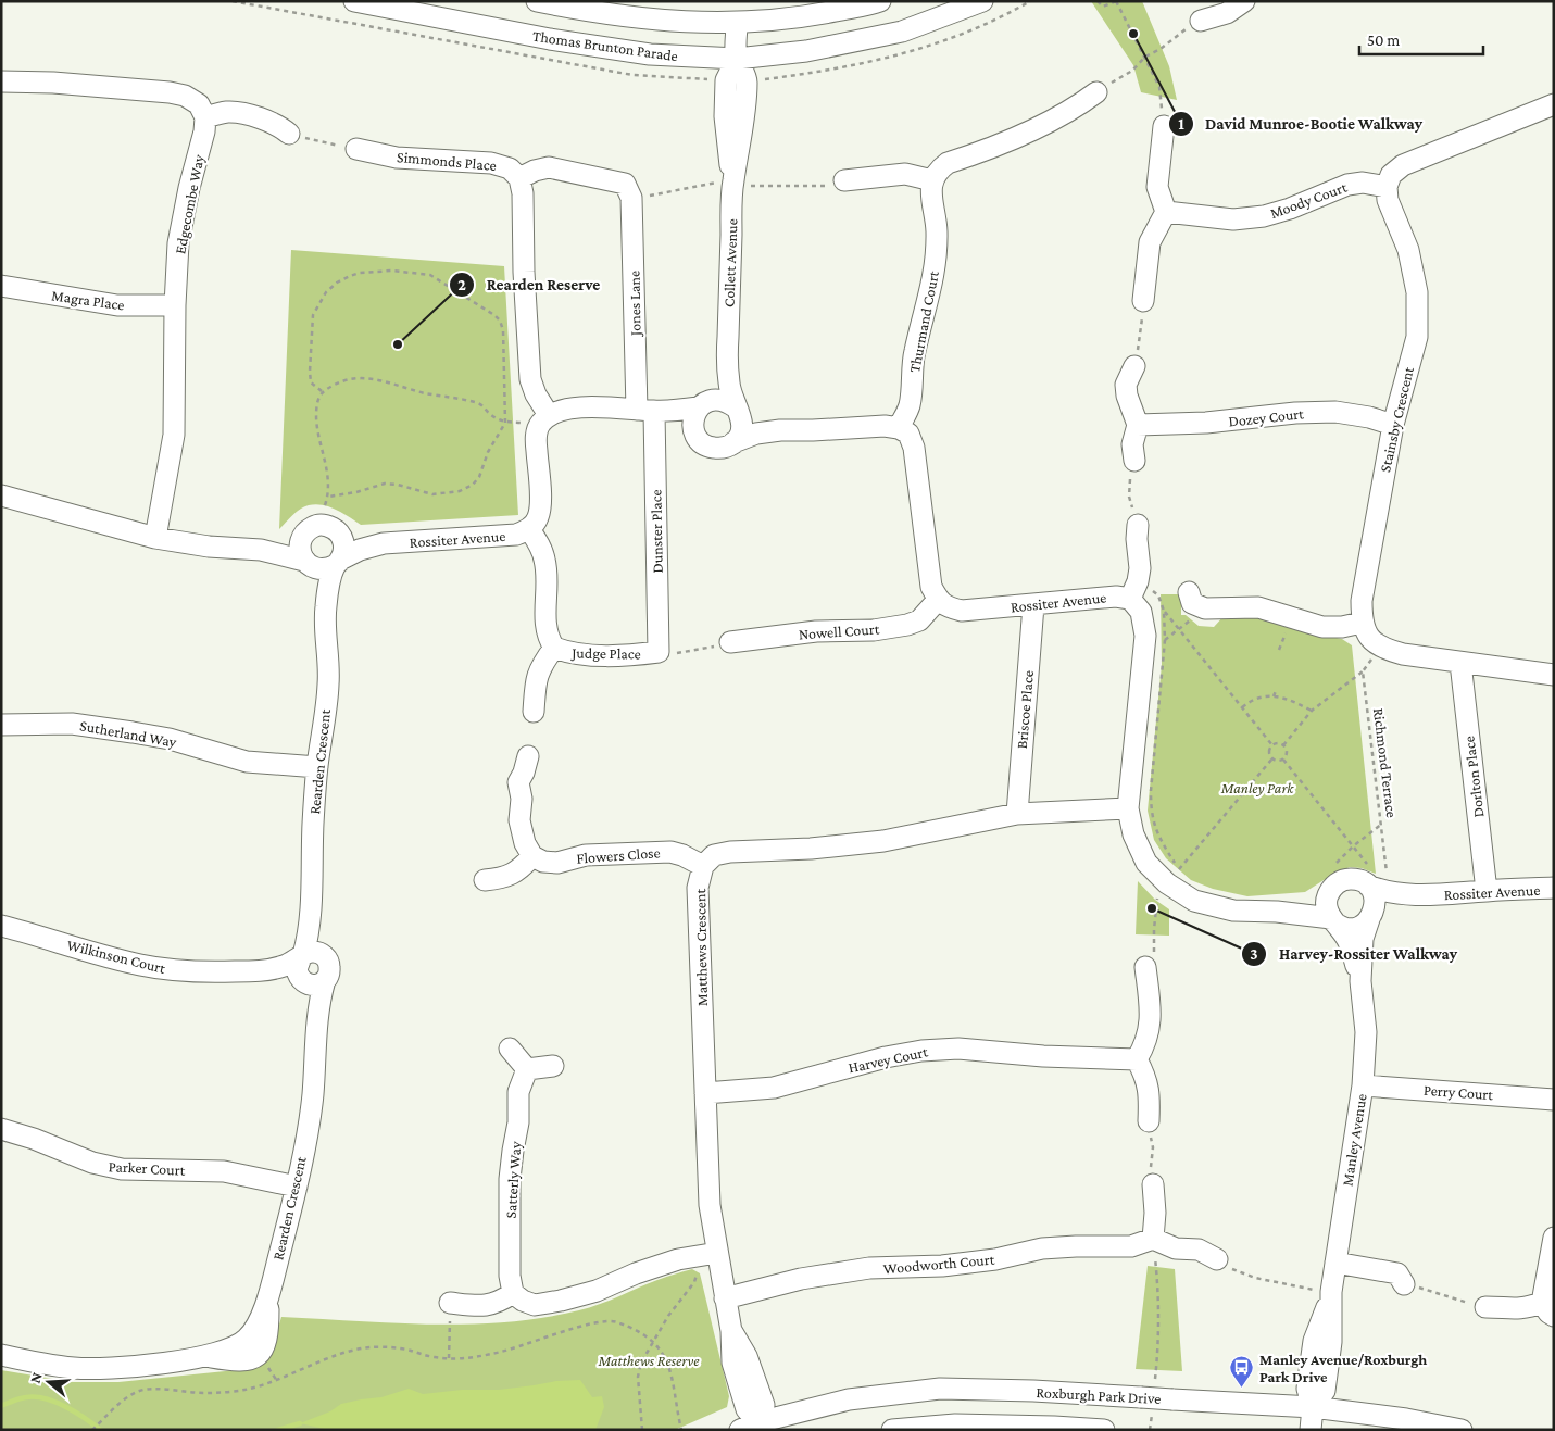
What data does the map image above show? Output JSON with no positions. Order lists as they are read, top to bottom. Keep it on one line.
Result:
{"streets":{"street":["Thomas Brunton Parade","Simmonds Place","Moody Court","Edgecombe Way","Collett Avenue","Magra Place","Jones Lane","Thurmand Court","Dozey Court","Stainsby Crescent","Dunster Place","Rossiter Avenue","Nowell Court","Judge Place","Briscoe Place","Sutherland Way","Rearden Crescent","Dorlton Place","Flowers Close","Matthews Crescent","Wilkinson Court","Harvey Court","Perry Court","Manley Avenue","Parker Court","Satterly Way","Woodworth Court","Roxburgh Park Drive"],"path":["Richmond Terrace"]},"crossings":[["Thomas Brunton Parade","Collett Avenue"],["Simmonds Place","Jones Lane"],["Moody Court","Stainsby Crescent"],["Edgecombe Way","Magra Place"],["Jones Lane","Dunster Place"],["Dozey Court","Stainsby Crescent"],["Stainsby Crescent","Richmond Terrace"],["Dunster Place","Judge Place"],["Rossiter Avenue","Nowell Court"],["Rossiter Avenue","Judge Place"],["Rossiter Avenue","Briscoe Place"],["Rossiter Avenue","Rearden Crescent"],["Rossiter Avenue","Richmond Terrace"],["Rossiter Avenue","Dorlton Place"],["Rossiter Avenue","Manley Avenue"],["Sutherland Way","Rearden Crescent"],["Rearden Crescent","Wilkinson Court"],["Rearden Crescent","Parker Court"],["Richmond Terrace","Manley Avenue"],["Flowers Close","Matthews Crescent"],["Matthews Crescent","Harvey Court"],["Matthews Crescent","Woodworth Court"],["Matthews Crescent","Roxburgh Park Drive"],["Perry Court","Manley Avenue"],["Manley Avenue","Roxburgh Park Drive"]],"parks":["Manley Park","Matthews Reserve"],"places":{"other":["David Munroe-Bootie Walkway","Rearden Reserve","Harvey-Rossiter Walkway"],"bus stop":["Manley Avenue/Roxburgh Park Drive"]},"scale_bar":"50 m","north":"left"}
